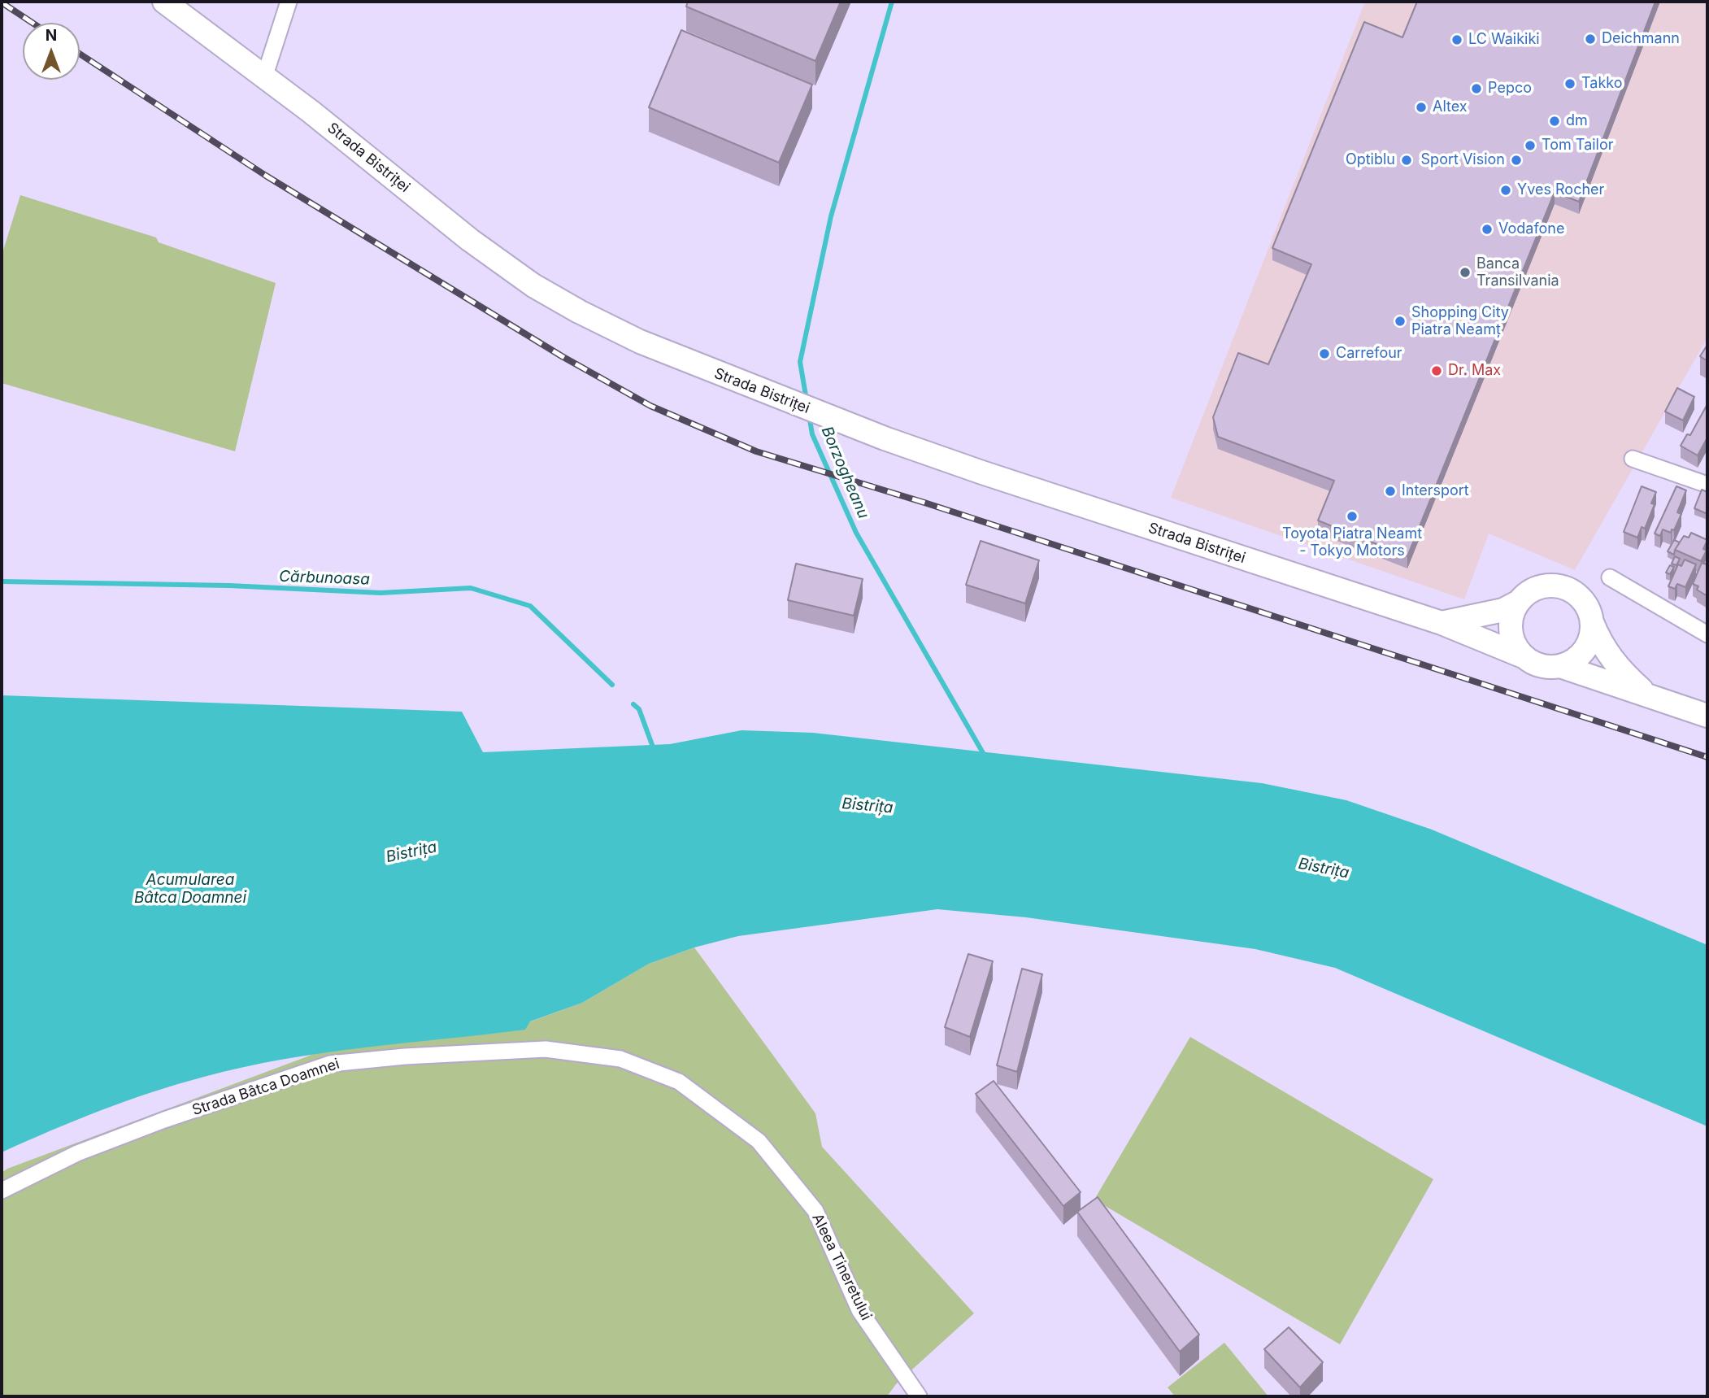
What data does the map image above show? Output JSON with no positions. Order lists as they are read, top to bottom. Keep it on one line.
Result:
{"streets":{"main road":["Strada Bistriței"],"street":["Strada Bâtca Doamnei","Aleea Tineretului"]},"crossings":[["Strada Bâtca Doamnei","Aleea Tineretului"]],"water":["Borzogheanu","Cărbunoasa","Bistrița","Acumularea Bâtca Doamnei"],"places":["Deichmann","LC Waikiki","Takko","Pepco","Altex","dm","Tom Tailor","Optiblu","Sport Vision","Yves Rocher","Vodafone","Banca Transilvania","Shopping City Piatra Neamț","Carrefour","Dr. Max","Intersport","Toyota Piatra Neamt - Tokyo Motors"],"north":"top"}
